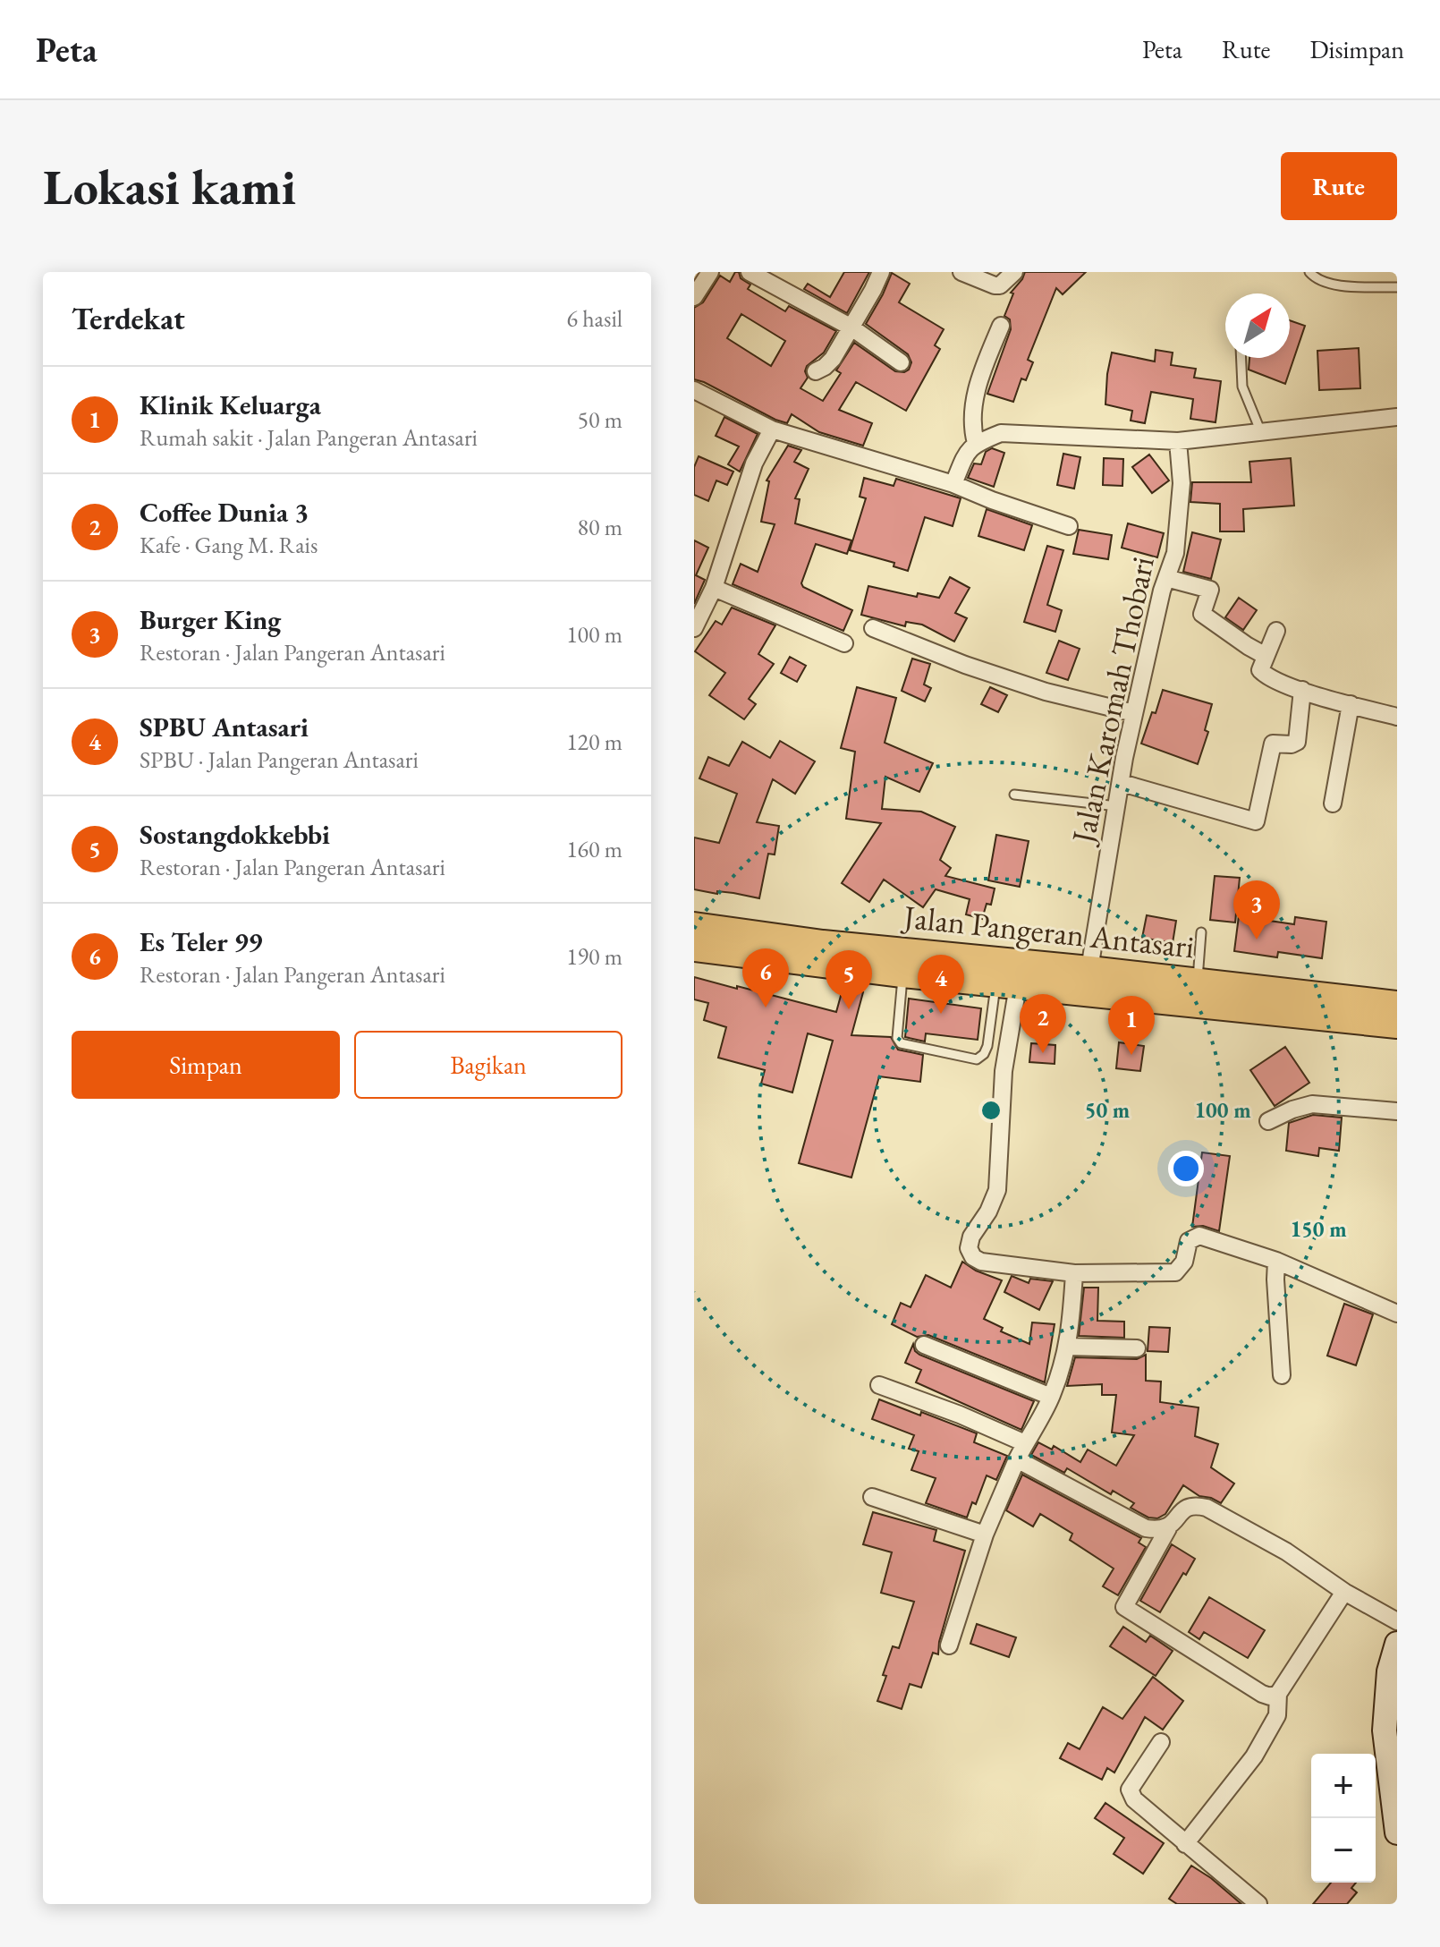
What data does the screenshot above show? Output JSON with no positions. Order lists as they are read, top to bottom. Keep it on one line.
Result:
{"streets":{"main road":["Jalan Pangeran Antasari"],"street":["Jalan Karomah Thobari"]},"crossings":[["Jalan Karomah Thobari","Jalan Pangeran Antasari"]],"north":"top right","page":{"header":"Peta","nav":["Peta","Rute","Disimpan"],"buttons":["Rute",["Simpan","Bagikan"]],"title":"Lokasi kami","heading":["Terdekat","6 hasil"],"list":[{"mark":"1","name":"Klinik Keluarga","note":"Rumah sakit · Jalan Pangeran Antasari","value":"50 m"},{"mark":"2","name":"Coffee Dunia 3","note":"Kafe · Gang M. Rais","value":"80 m"},{"mark":"3","name":"Burger King","note":"Restoran · Jalan Pangeran Antasari","value":"100 m"},{"mark":"4","name":"SPBU Antasari","note":"SPBU · Jalan Pangeran Antasari","value":"120 m"},{"mark":"5","name":"Sostangdokkebbi","note":"Restoran · Jalan Pangeran Antasari","value":"160 m"},{"mark":"6","name":"Es Teler 99","note":"Restoran · Jalan Pangeran Antasari","value":"190 m"}],"pins":["3","6","5","4","2","1"],"map_buttons":["+","−"]},"rings":["50 m","100 m","150 m"]}
